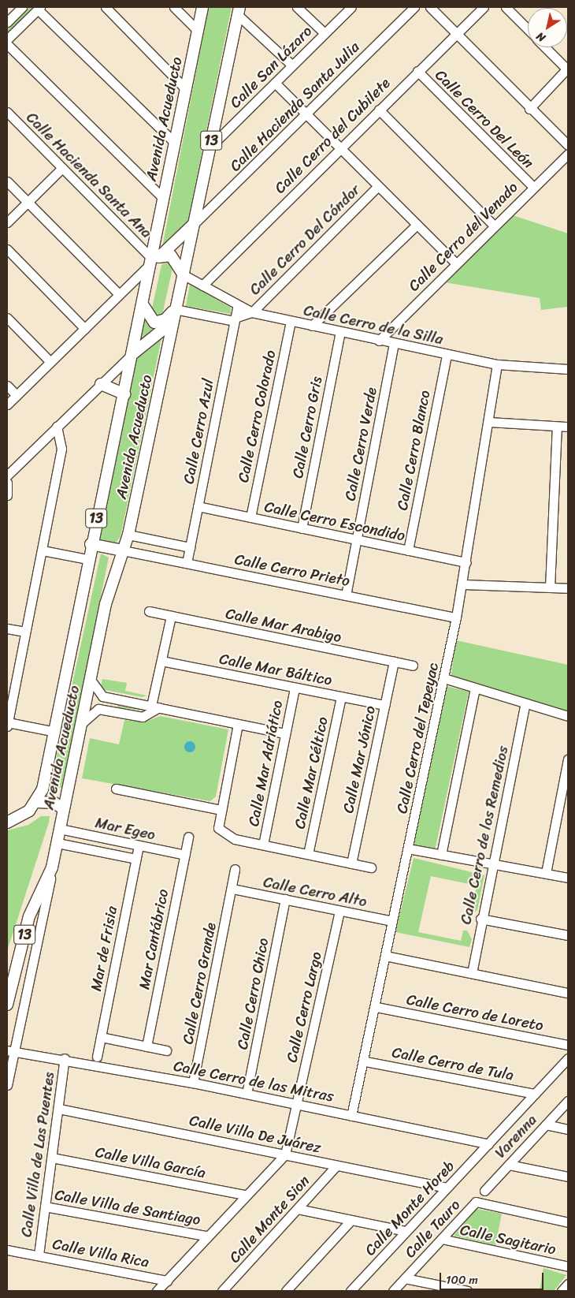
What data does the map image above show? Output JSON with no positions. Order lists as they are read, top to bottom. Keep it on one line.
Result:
{"streets":{"main road":["Avenida Acueducto","13"],"street":["Calle San Lázaro","Calle Hacienda Santa Julia","Calle Cerro Del León","Calle Cerro del Cubilete","Calle Hacienda Santa Ana","Calle Cerro del Venado","Calle Cerro Del Cóndor","Calle Cerro de la Silla","Calle Cerro Colorado","Calle Cerro Gris","Calle Cerro Azul","Calle Cerro Verde","Calle Cerro Blanco","Calle Cerro Escondido","Calle Cerro Prieto","Calle Mar Arabigo","Calle Mar Báltico","Calle Cerro del Tepeyac","Calle Mar Jónico","Calle Mar Adriático","Calle Mar Céltico","Mar Egeo","Calle Cerro de los Remedios","Calle Cerro Alto","Mar Cantábrico","Mar de Frisia","Calle Cerro Grande","Calle Cerro Chico","Calle Cerro Largo","Calle Cerro de Loreto","Calle Cerro de Tula","Calle Cerro de las Mitras","Calle Villa De Juárez","Varenna","Calle Villa de Las Puentes","Calle Villa García","Calle Villa de Santiago","Calle Monte Horeb","Calle Monte Sion","Calle Tauro","Calle Sagitario","Calle Villa Rica"]},"crossings":[["Calle San Lázaro","Avenida Acueducto"],["Calle Hacienda Santa Julia","Avenida Acueducto"],["Avenida Acueducto","Calle Hacienda Santa Ana"],["Avenida Acueducto","Calle Cerro de la Silla"],["Avenida Acueducto","Calle Cerro Prieto"],["Avenida Acueducto","Mar Egeo"],["Calle Cerro Del León","Calle Cerro del Cubilete"],["Calle Cerro Del León","Calle Cerro del Venado"],["Calle Cerro del Cubilete","Calle Cerro de la Silla"],["Calle Cerro del Venado","Calle Cerro de la Silla"],["Calle Cerro Del Cóndor","Calle Cerro de la Silla"],["Calle Cerro de la Silla","Calle Cerro Colorado"],["Calle Cerro de la Silla","Calle Cerro Gris"],["Calle Cerro de la Silla","Calle Cerro Azul"],["Calle Cerro de la Silla","Calle Cerro Verde"],["Calle Cerro de la Silla","Calle Cerro Blanco"],["Calle Cerro de la Silla","Calle Cerro del Tepeyac"],["Calle Cerro Colorado","Calle Cerro Escondido"],["Calle Cerro Gris","Calle Cerro Escondido"],["Calle Cerro Azul","Calle Cerro Escondido"],["Calle Cerro Azul","Calle Cerro Prieto"],["Calle Cerro Verde","Calle Cerro Escondido"],["Calle Cerro Verde","Calle Cerro Prieto"],["Calle Cerro Blanco","Calle Cerro Escondido"],["Calle Cerro Escondido","Calle Cerro del Tepeyac"],["Calle Cerro Prieto","Calle Cerro del Tepeyac"],["Calle Mar Arabigo","Calle Mar Jónico"],["Calle Mar Báltico","Calle Mar Jónico"],["Calle Mar Báltico","Calle Mar Adriático"],["Calle Mar Báltico","Calle Mar Céltico"],["Calle Cerro del Tepeyac","Calle Cerro Alto"],["Calle Cerro del Tepeyac","Calle Cerro de Loreto"],["Calle Cerro del Tepeyac","Calle Cerro de Tula"],["Calle Cerro del Tepeyac","Calle Cerro de las Mitras"],["Mar Egeo","Mar Cantábrico"],["Mar Egeo","Mar de Frisia"],["Calle Cerro Alto","Calle Cerro Grande"],["Calle Cerro Alto","Calle Cerro Chico"],["Calle Cerro Alto","Calle Cerro Largo"],["Calle Cerro Grande","Calle Cerro de las Mitras"],["Calle Cerro Chico","Calle Cerro de las Mitras"],["Calle Cerro Largo","Calle Cerro de las Mitras"],["Calle Cerro Largo","Calle Villa De Juárez"],["Calle Cerro de Tula","Calle Monte Horeb"],["Calle Cerro de las Mitras","Calle Villa de Las Puentes"],["Calle Cerro de las Mitras","Calle Monte Horeb"],["Calle Villa De Juárez","Calle Villa de Las Puentes"],["Calle Villa De Juárez","Calle Monte Horeb"],["Calle Villa De Juárez","Calle Monte Sion"],["Calle Villa de Las Puentes","Calle Villa García"],["Calle Villa de Las Puentes","Calle Villa de Santiago"],["Calle Villa de Las Puentes","Calle Villa Rica"],["Calle Tauro","Calle Sagitario"]],"scale_bar":"100 m","north":"bottom left"}
